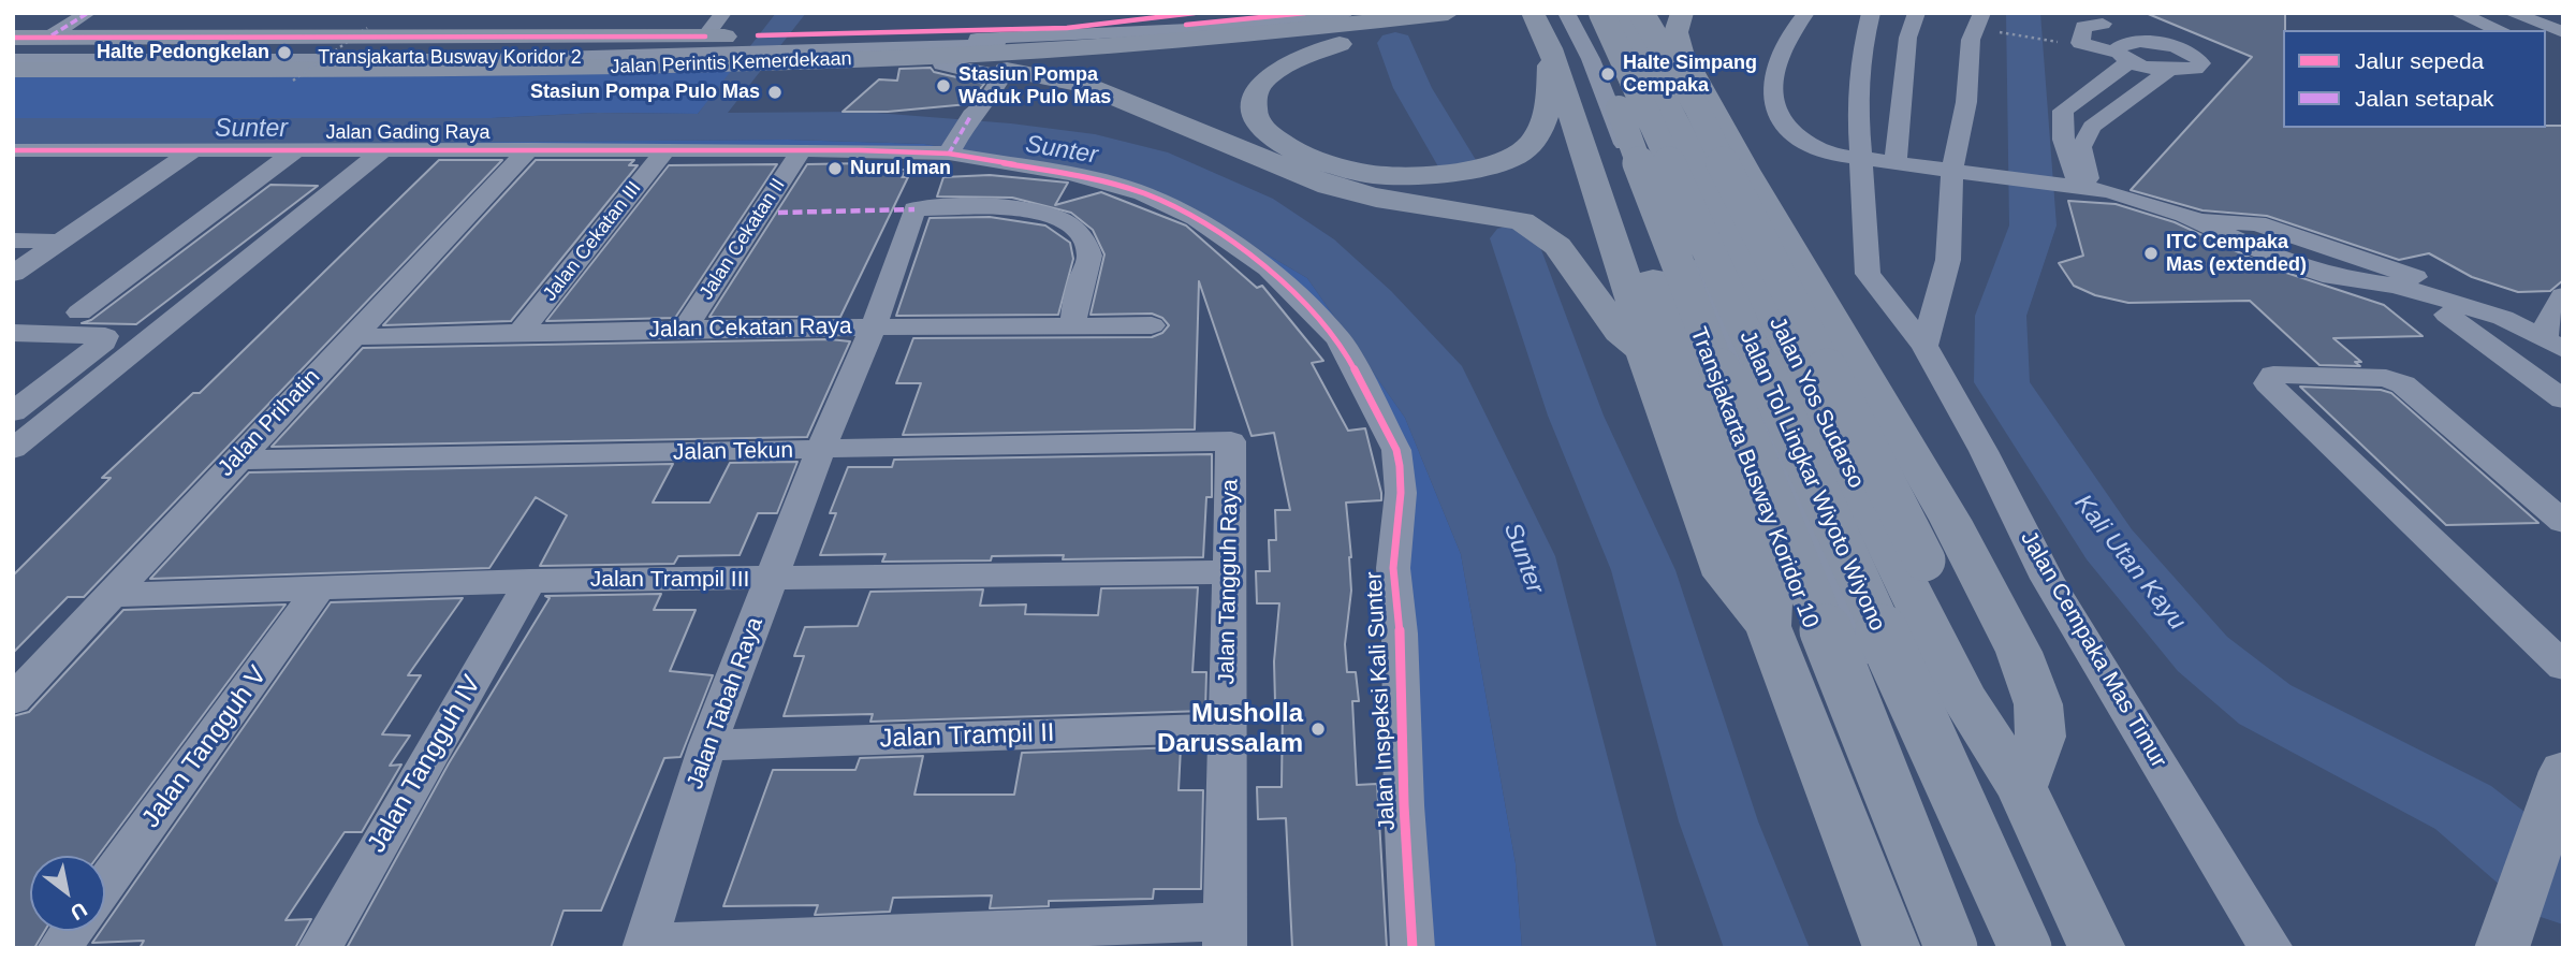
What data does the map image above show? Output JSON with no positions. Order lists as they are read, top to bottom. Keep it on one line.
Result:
{"streets":{"highway":["Jalan Perintis Kemerdekaan","Jalan Yos Sudarso","Jalan Tol Lingkar Wiyoto Wiyono"],"street":["Transjakarta Busway Koridor 2","Jalan Gading Raya","Jalan Cekatan II","Jalan Cekatan III","Jalan Cekatan Raya","Jalan Prihatin","Jalan Tekun","Transjakarta Busway Koridor 10","Jalan Trampil III","Jalan Tangguh Raya","Jalan Cempaka Mas Timur","Jalan Inspeksi Kali Sunter","Jalan Tabah Raya","Jalan Trampil II","Jalan Tangguh V","Jalan Tangguh IV"]},"crossings":[["Transjakarta Busway Koridor 2","Jalan Perintis Kemerdekaan"],["Jalan Gading Raya","Jalan Cekatan II"],["Jalan Gading Raya","Jalan Cekatan III"],["Jalan Gading Raya","Jalan Prihatin"],["Jalan Gading Raya","Jalan Inspeksi Kali Sunter"],["Jalan Cekatan II","Jalan Cekatan Raya"],["Jalan Cekatan II","Jalan Inspeksi Kali Sunter"],["Jalan Cekatan III","Jalan Cekatan Raya"],["Jalan Cekatan Raya","Jalan Prihatin"],["Jalan Cekatan Raya","Jalan Tabah Raya"],["Jalan Yos Sudarso","Jalan Tol Lingkar Wiyoto Wiyono"],["Jalan Prihatin","Jalan Tekun"],["Jalan Prihatin","Jalan Trampil III"],["Jalan Tekun","Jalan Tangguh Raya"],["Jalan Tekun","Jalan Tabah Raya"],["Jalan Trampil III","Jalan Tangguh Raya"],["Jalan Trampil III","Jalan Tabah Raya"],["Jalan Trampil III","Jalan Tangguh V"],["Jalan Trampil III","Jalan Tangguh IV"],["Jalan Tangguh Raya","Jalan Trampil II"],["Jalan Tabah Raya","Jalan Trampil II"]],"water":["Sunter","Kali Utan Kayu"],"places":["Halte Pedongkelan","Halte Simpang Cempaka","Stasiun Pompa Waduk Pulo Mas","Stasiun Pompa Pulo Mas","Nurul Iman","ITC Cempaka Mas (extended)","Musholla Darussalam"],"legend":["Jalur sepeda","Jalan setapak"],"north":"bottom right"}
